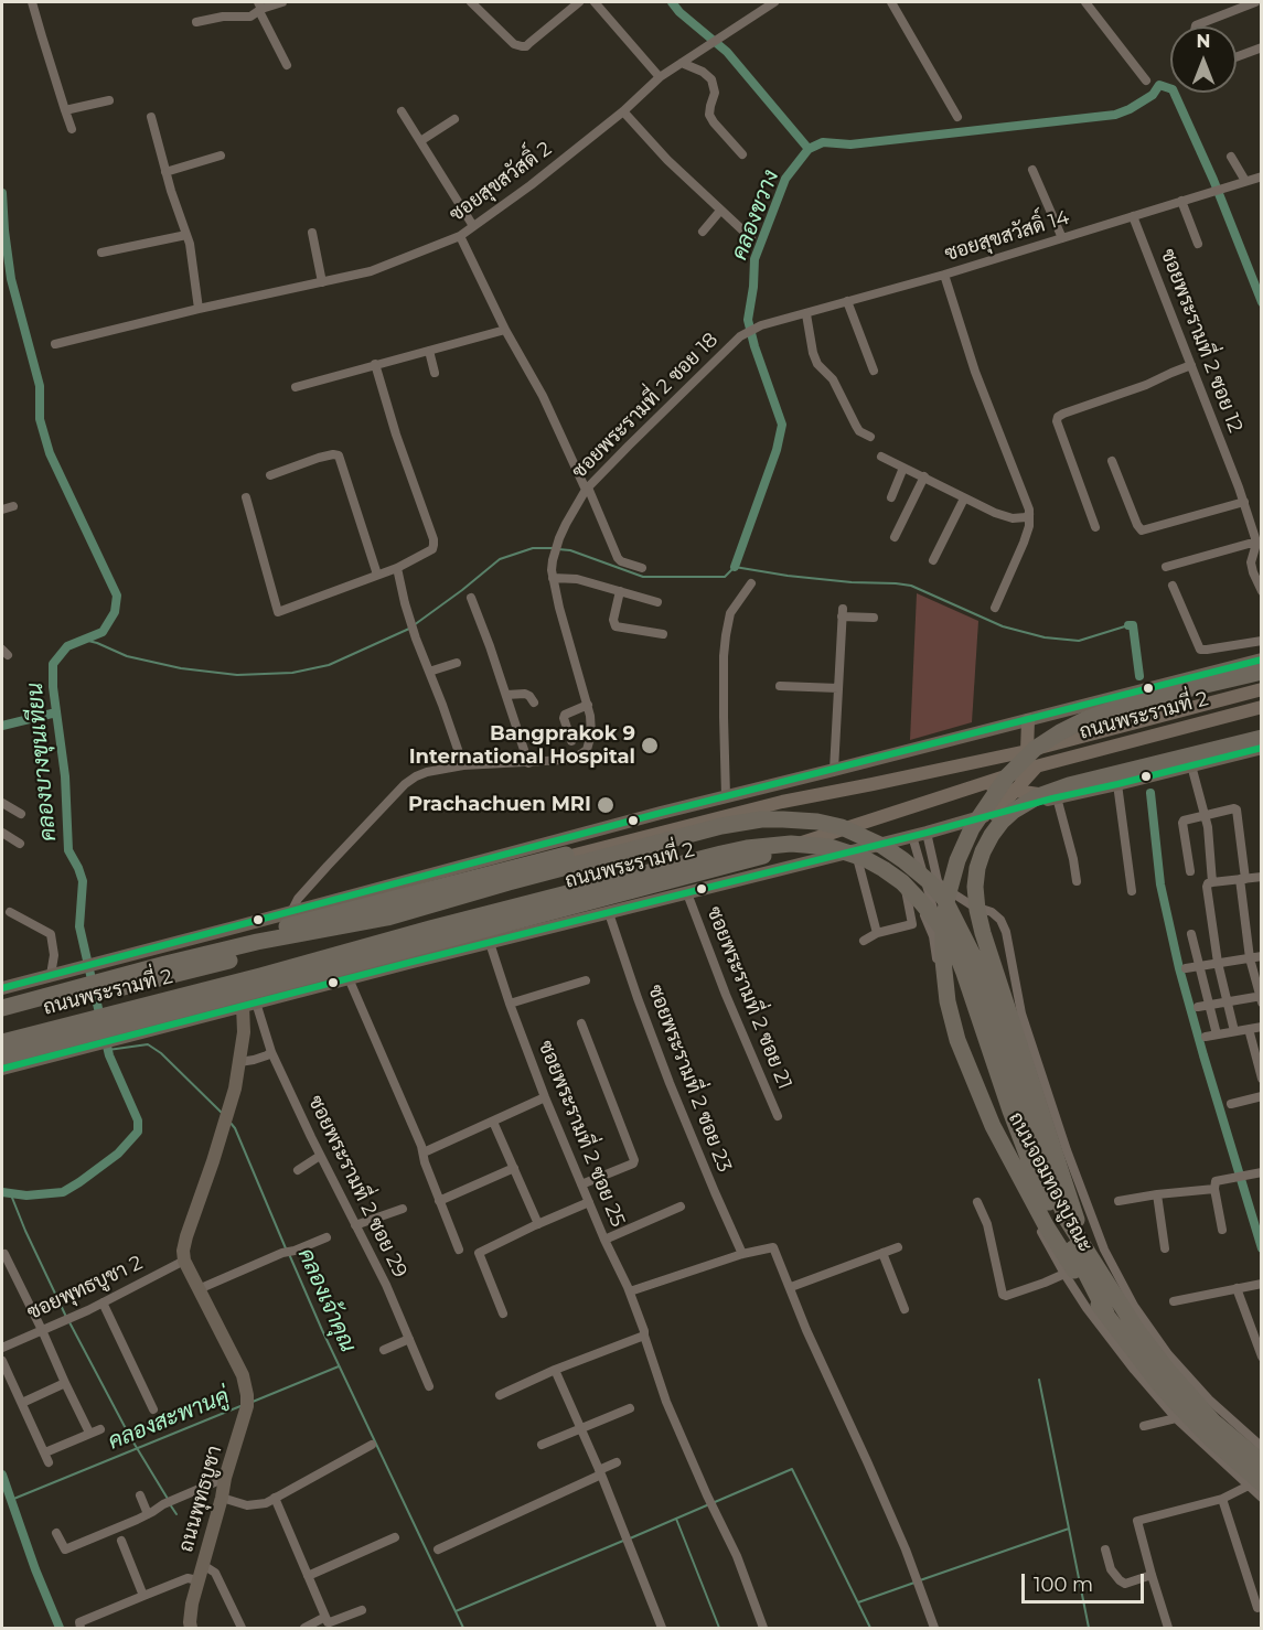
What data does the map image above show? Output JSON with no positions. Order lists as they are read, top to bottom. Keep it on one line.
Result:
{"streets":{"highway":["ถนนพระรามที่ 2"],"main road":["ถนนพุทธบูชา"],"street":["ซอยสุขสวัสดิ์ 2","ซอยสุขสวัสดิ์ 14","ซอยพระรามที่ 2 ซอย 12","ซอยพระรามที่ 2 ซอย 18","ซอยพระรามที่ 2 ซอย 21","ซอยพระรามที่ 2 ซอย 23","ซอยพระรามที่ 2 ซอย 25","ถนนจอมทองบูรณะ","ซอยพระรามที่ 2 ซอย 29","ซอยพุทธบูชา 2"]},"crossings":[["ซอยสุขสวัสดิ์ 14","ซอยพระรามที่ 2 ซอย 12"],["ซอยสุขสวัสดิ์ 14","ซอยพระรามที่ 2 ซอย 18"],["ซอยพระรามที่ 2 ซอย 18","ถนนพระรามที่ 2"],["ถนนพระรามที่ 2","ซอยพระรามที่ 2 ซอย 21"],["ถนนพระรามที่ 2","ซอยพระรามที่ 2 ซอย 23"],["ถนนพระรามที่ 2","ซอยพระรามที่ 2 ซอย 25"],["ถนนพระรามที่ 2","ถนนจอมทองบูรณะ"],["ถนนพระรามที่ 2","ซอยพระรามที่ 2 ซอย 29"],["ซอยพุทธบูชา 2","ถนนพุทธบูชา"]],"water":["คลองขวาง","คลองบางขุนเทียน","คลองเจ้าคุณ","คลองสะพานคู่"],"places":["Bangprakok 9 International Hospital","Prachachuen MRI"],"scale_bar":"100 m","north":"top"}
